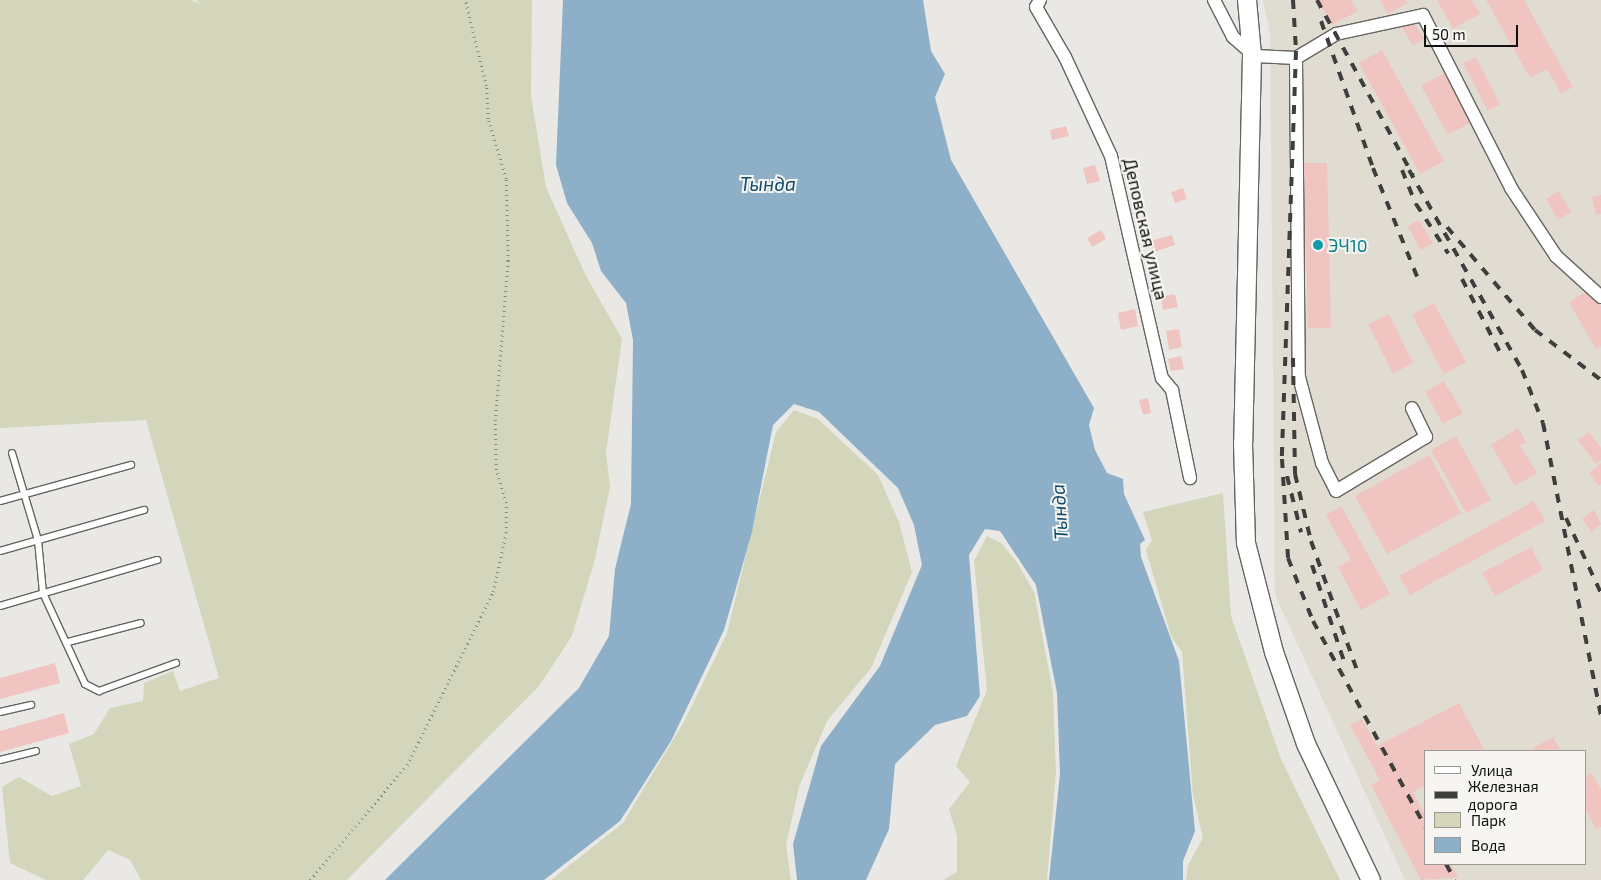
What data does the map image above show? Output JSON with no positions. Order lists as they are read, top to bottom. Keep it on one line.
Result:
{"streets":{"street":["Деповская улица"]},"water":["Тында"],"places":["ЭЧ10"],"legend":["Улица","Железная дорога","Парк","Вода"],"scale_bar":"50 m"}
